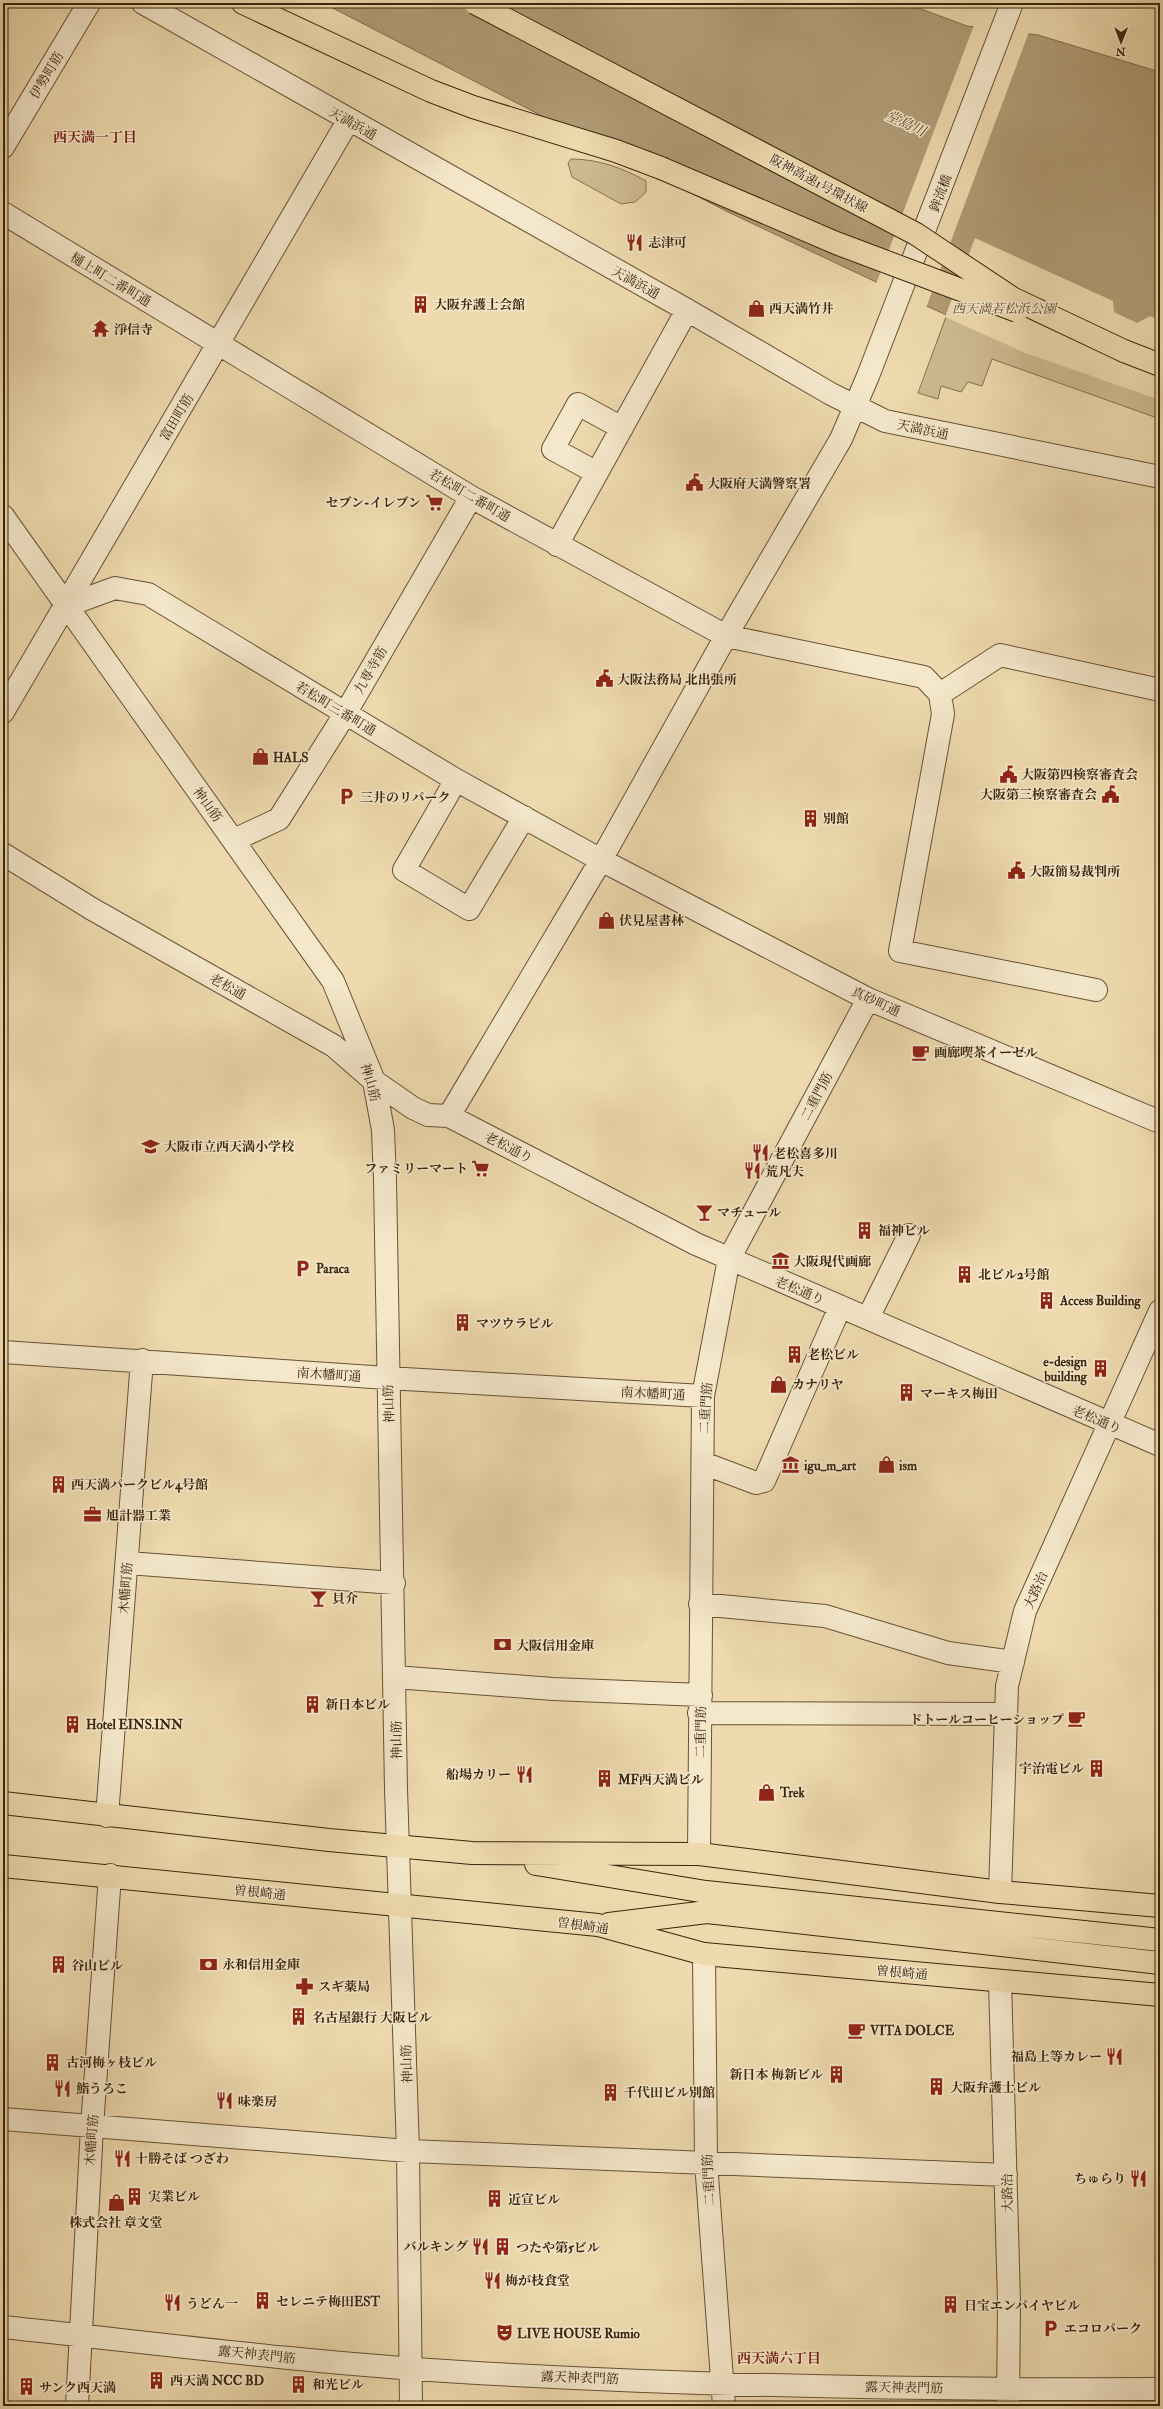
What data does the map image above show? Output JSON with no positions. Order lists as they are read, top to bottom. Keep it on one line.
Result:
{"streets":{"highway":["阪神高速1号環状線","曽根崎通"],"street":["伊勢町筋","天満浜通","鉾流橋","樋上町二番町通","富田町筋","若松町二番町通","九専寺筋","若松町三番町通","神山筋","老松通","真砂町通","二重門筋","老松通り","南木幡町通","木幡町筋","大路治","露天神表門筋"]},"crossings":[["天満浜通","鉾流橋"],["天満浜通","富田町筋"],["鉾流橋","若松町二番町通"],["鉾流橋","若松町三番町通"],["鉾流橋","老松通"],["鉾流橋","真砂町通"],["鉾流橋","老松通り"],["樋上町二番町通","富田町筋"],["樋上町二番町通","若松町二番町通"],["富田町筋","若松町二番町通"],["富田町筋","若松町三番町通"],["富田町筋","神山筋"],["若松町二番町通","九専寺筋"],["九専寺筋","若松町三番町通"],["九専寺筋","神山筋"],["若松町三番町通","神山筋"],["若松町三番町通","真砂町通"],["神山筋","老松通"],["神山筋","南木幡町通"],["神山筋","曽根崎通"],["神山筋","露天神表門筋"],["老松通","老松通り"],["真砂町通","二重門筋"],["二重門筋","老松通り"],["二重門筋","南木幡町通"],["二重門筋","曽根崎通"],["二重門筋","露天神表門筋"],["老松通り","大路治"],["南木幡町通","木幡町筋"],["木幡町筋","曽根崎通"],["木幡町筋","露天神表門筋"],["大路治","曽根崎通"],["大路治","露天神表門筋"]],"districts":["西天満一丁目","西天満六丁目"],"water":["堂島川"],"parks":["西天満若松浜公園"],"places":{"restaurant":["志津可","老松喜多川","荒凡夫","船場カリー","福島上等カレー","鮨うろこ","味楽房","十勝そば つざわ","ちゅらり","バルキング","梅が枝食堂","うどん一"],"building":["大阪弁護士会館","別館","福神ビル","北ビル2号館","Access Building","マツウラビル","老松ビル","e-design building","マーキス梅田","西天満パークビル4号館","新日本ビル","Hotel EINS.INN","宇治電ビル","MF西天満ビル","谷山ビル","名古屋銀行 大阪ビル","古河梅ヶ枝ビル","新日本 梅新ビル","大阪弁護士ビル","千代田ビル別館","実業ビル","近宣ビル","つたや第5ビル","セレニテ梅田EST","日宝エンパイヤビル","西天満 NCC BD","和光ビル","サンク西天満"],"shop":["西天満竹井","HALS","伏見屋書林","カナリヤ","ism","Trek","株式会社 章文堂"],"temple":["淨信寺"],"public building":["大阪府天満警察署","大阪法務局 北出張所","大阪第四検察審査会","大阪第三検察審査会","大阪簡易裁判所"],"supermarket":["セブン-イレブン","ファミリーマート"],"parking":["三井のリパーク","Paraca","エコロパーク"],"cafe":["画廊喫茶イーゼル","ドトールコーヒーショップ","VITA DOLCE"],"school or university":["大阪市立西天満小学校"],"bar":["マチュール","貝介"],"museum":["大阪現代画廊","igu_m_art"],"office":["旭計器工業"],"bank":["大阪信用金庫","永和信用金庫"],"pharmacy":["スギ薬局"],"theatre":["LIVE HOUSE Rumio"]},"north":"bottom"}
